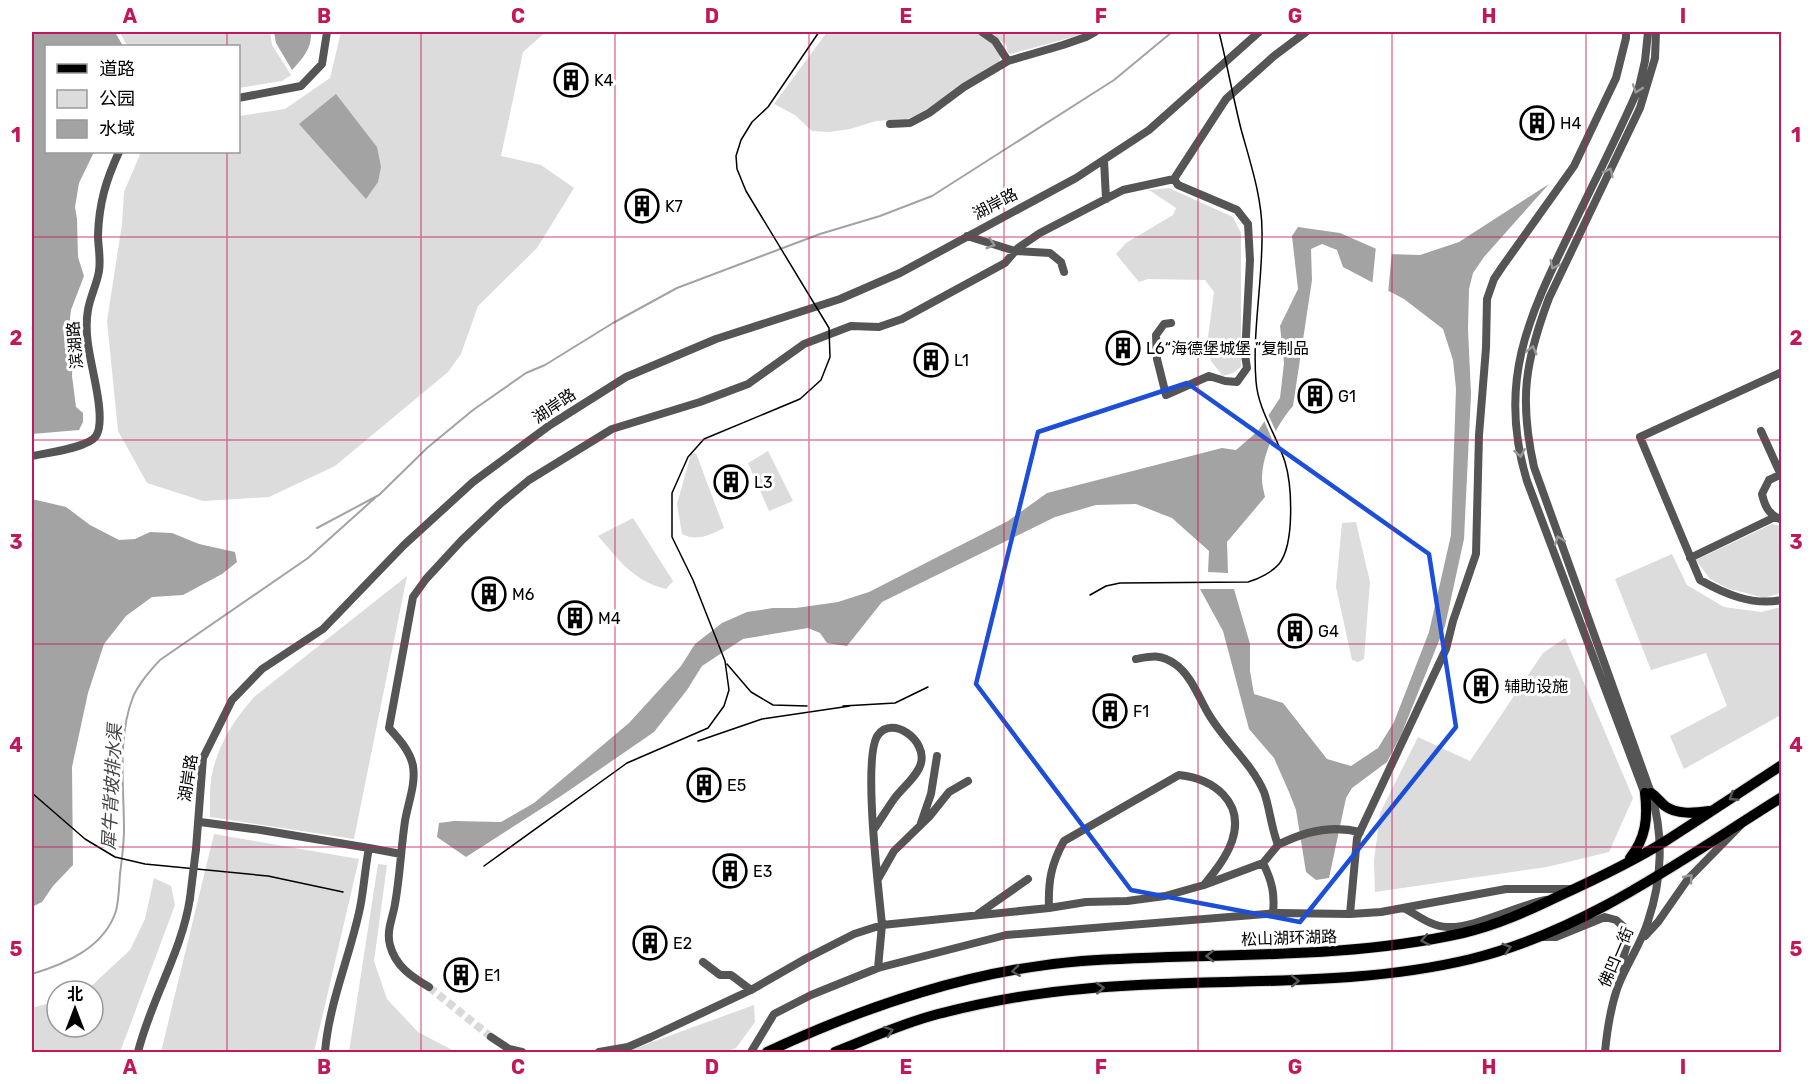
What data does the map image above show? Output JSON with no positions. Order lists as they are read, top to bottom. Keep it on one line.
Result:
{"streets":{"main road":["松山湖环湖路"],"street":["湖岸路","滨湖路","佛凹一街"]},"crossings":[["松山湖环湖路","佛凹一街"]],"water":["犀牛背坡排水渠"],"places":{"building":["K4","H4","K7","L6“海德堡城堡 ”复制品","L1","G1","L3","M6","M4","G4","辅助设施","F1","E5","E3","E2","E1"]},"legend":["道路","公园","水域"],"north":"top","grid":{"columns":["A","B","C","D","E","F","G","H","I"],"rows":["1","2","3","4","5"]}}
